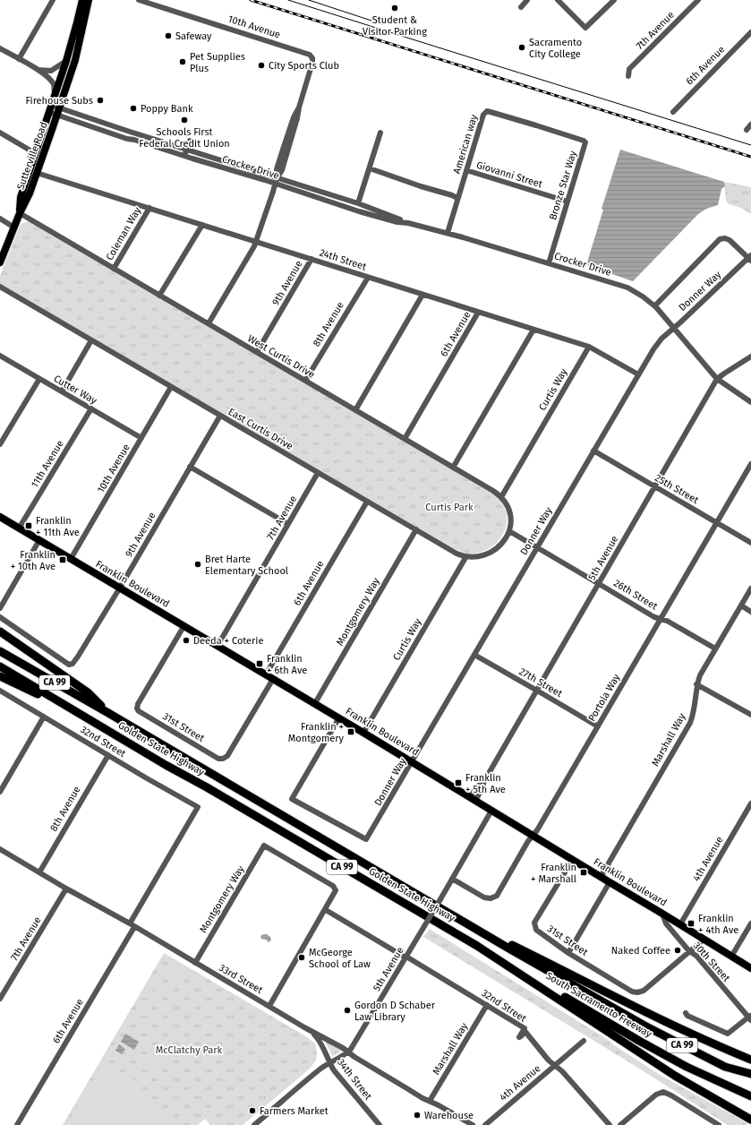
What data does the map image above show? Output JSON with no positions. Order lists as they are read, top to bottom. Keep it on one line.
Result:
{"streets":{"highway":["CA 99","Golden State Highway","South Sacramento Freeway"],"main road":["Sutterville Road","Franklin Boulevard"],"street":["10th Avenue","7th Avenue","6th Avenue","American way","Crocker Drive","Giovanni Street","Bronze Star Way","Coleman Way","24th Street","9th Avenue","Donner Way","8th Avenue","West Curtis Drive","Cutter Way","Curtis Way","East Curtis Drive","11th Avenue","25th Street","5th Avenue","26th Street","Montgomery Way","27th Street","Portola Way","31st Street","Marshall Way","32nd Street","4th Avenue","30th Street","33rd Street","34th Street"]},"crossings":[["10th Avenue","Crocker Drive"],["10th Avenue","24th Street"],["10th Avenue","West Curtis Drive"],["10th Avenue","Cutter Way"],["10th Avenue","East Curtis Drive"],["10th Avenue","Franklin Boulevard"],["7th Avenue","East Curtis Drive"],["7th Avenue","Franklin Boulevard"],["7th Avenue","33rd Street"],["6th Avenue","24th Street"],["6th Avenue","West Curtis Drive"],["6th Avenue","East Curtis Drive"],["6th Avenue","Franklin Boulevard"],["6th Avenue","32nd Street"],["6th Avenue","33rd Street"],["American way","Crocker Drive"],["American way","Giovanni Street"],["American way","Bronze Star Way"],["Sutterville Road","Crocker Drive"],["Sutterville Road","24th Street"],["Sutterville Road","West Curtis Drive"],["Crocker Drive","Bronze Star Way"],["Crocker Drive","Donner Way"],["Crocker Drive","5th Avenue"],["Giovanni Street","Bronze Star Way"],["Coleman Way","24th Street"],["Coleman Way","West Curtis Drive"],["24th Street","9th Avenue"],["24th Street","Donner Way"],["24th Street","8th Avenue"],["24th Street","Curtis Way"],["9th Avenue","West Curtis Drive"],["9th Avenue","East Curtis Drive"],["9th Avenue","Franklin Boulevard"],["Donner Way","25th Street"],["Donner Way","Franklin Boulevard"],["Donner Way","26th Street"],["Donner Way","27th Street"],["8th Avenue","West Curtis Drive"],["8th Avenue","32nd Street"],["8th Avenue","33rd Street"],["West Curtis Drive","Curtis Way"],["West Curtis Drive","East Curtis Drive"],["West Curtis Drive","26th Street"],["Cutter Way","11th Avenue"],["Curtis Way","East Curtis Drive"],["Curtis Way","Franklin Boulevard"],["East Curtis Drive","26th Street"],["East Curtis Drive","Montgomery Way"],["11th Avenue","Franklin Boulevard"],["25th Street","5th Avenue"],["25th Street","Portola Way"],["5th Avenue","Franklin Boulevard"],["5th Avenue","26th Street"],["5th Avenue","27th Street"],["5th Avenue","Portola Way"],["5th Avenue","32nd Street"],["5th Avenue","33rd Street"],["5th Avenue","34th Street"],["Franklin Boulevard","Montgomery Way"],["Franklin Boulevard","Portola Way"],["Franklin Boulevard","31st Street"],["Franklin Boulevard","Marshall Way"],["Franklin Boulevard","4th Avenue"],["Franklin Boulevard","30th Street"],["26th Street","Portola Way"],["26th Street","Marshall Way"],["Montgomery Way","32nd Street"],["Montgomery Way","33rd Street"],["27th Street","Portola Way"],["31st Street","30th Street"],["Marshall Way","32nd Street"],["Marshall Way","33rd Street"],["32nd Street","4th Avenue"],["Golden State Highway","South Sacramento Freeway"],["33rd Street","34th Street"]],"parks":["Curtis Park","McClatchy Park"],"places":{"other":["Student & Visitor Parking","Safeway","Sacramento City College","Pet Supplies Plus","City Sports Club","Firehouse Subs","Poppy Bank","Schools First Federal Credit Union","Bret Harte Elementary School","Deeda + Coterie","Naked Coffee","McGeorge School of Law","Gordon D Schaber Law Library","Farmers Market","Warehouse"],"transit":["Franklin + 11th Ave","Franklin + 10th Ave","Franklin + 6th Ave","Franklin + Montgomery","Franklin + 5th Ave","Franklin + Marshall","Franklin + 4th Ave"]}}
